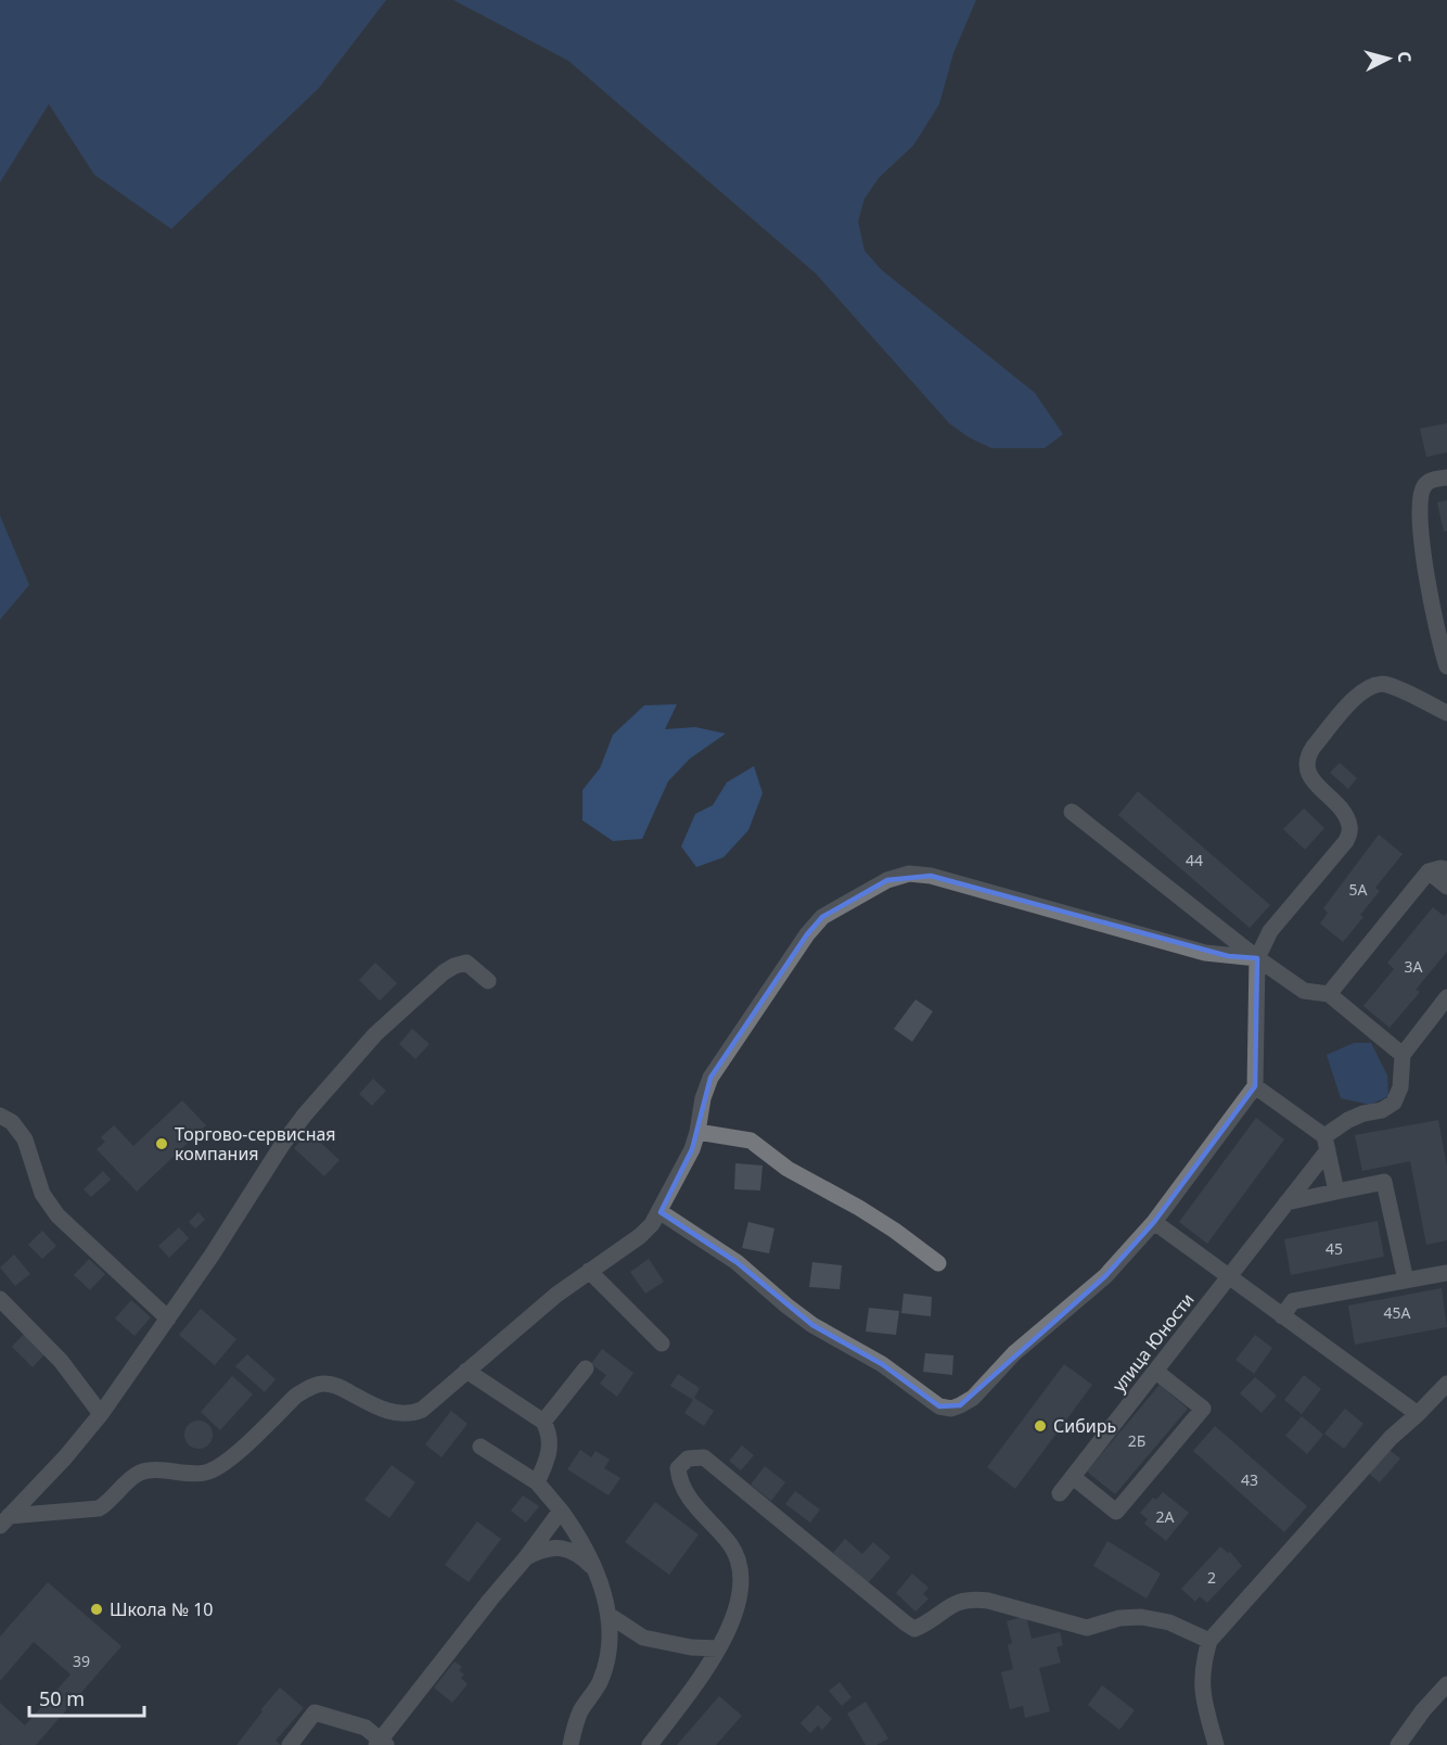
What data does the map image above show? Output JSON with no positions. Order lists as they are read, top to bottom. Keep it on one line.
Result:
{"streets":{"street":["улица Юности"]},"places":["Торгово-сервисная компания","Сибирь","Школа № 10"],"house_numbers":["44","5А","3А","45","45А","2Б","43","2А","2","39"],"scale_bar":"50 m","north":"right"}
